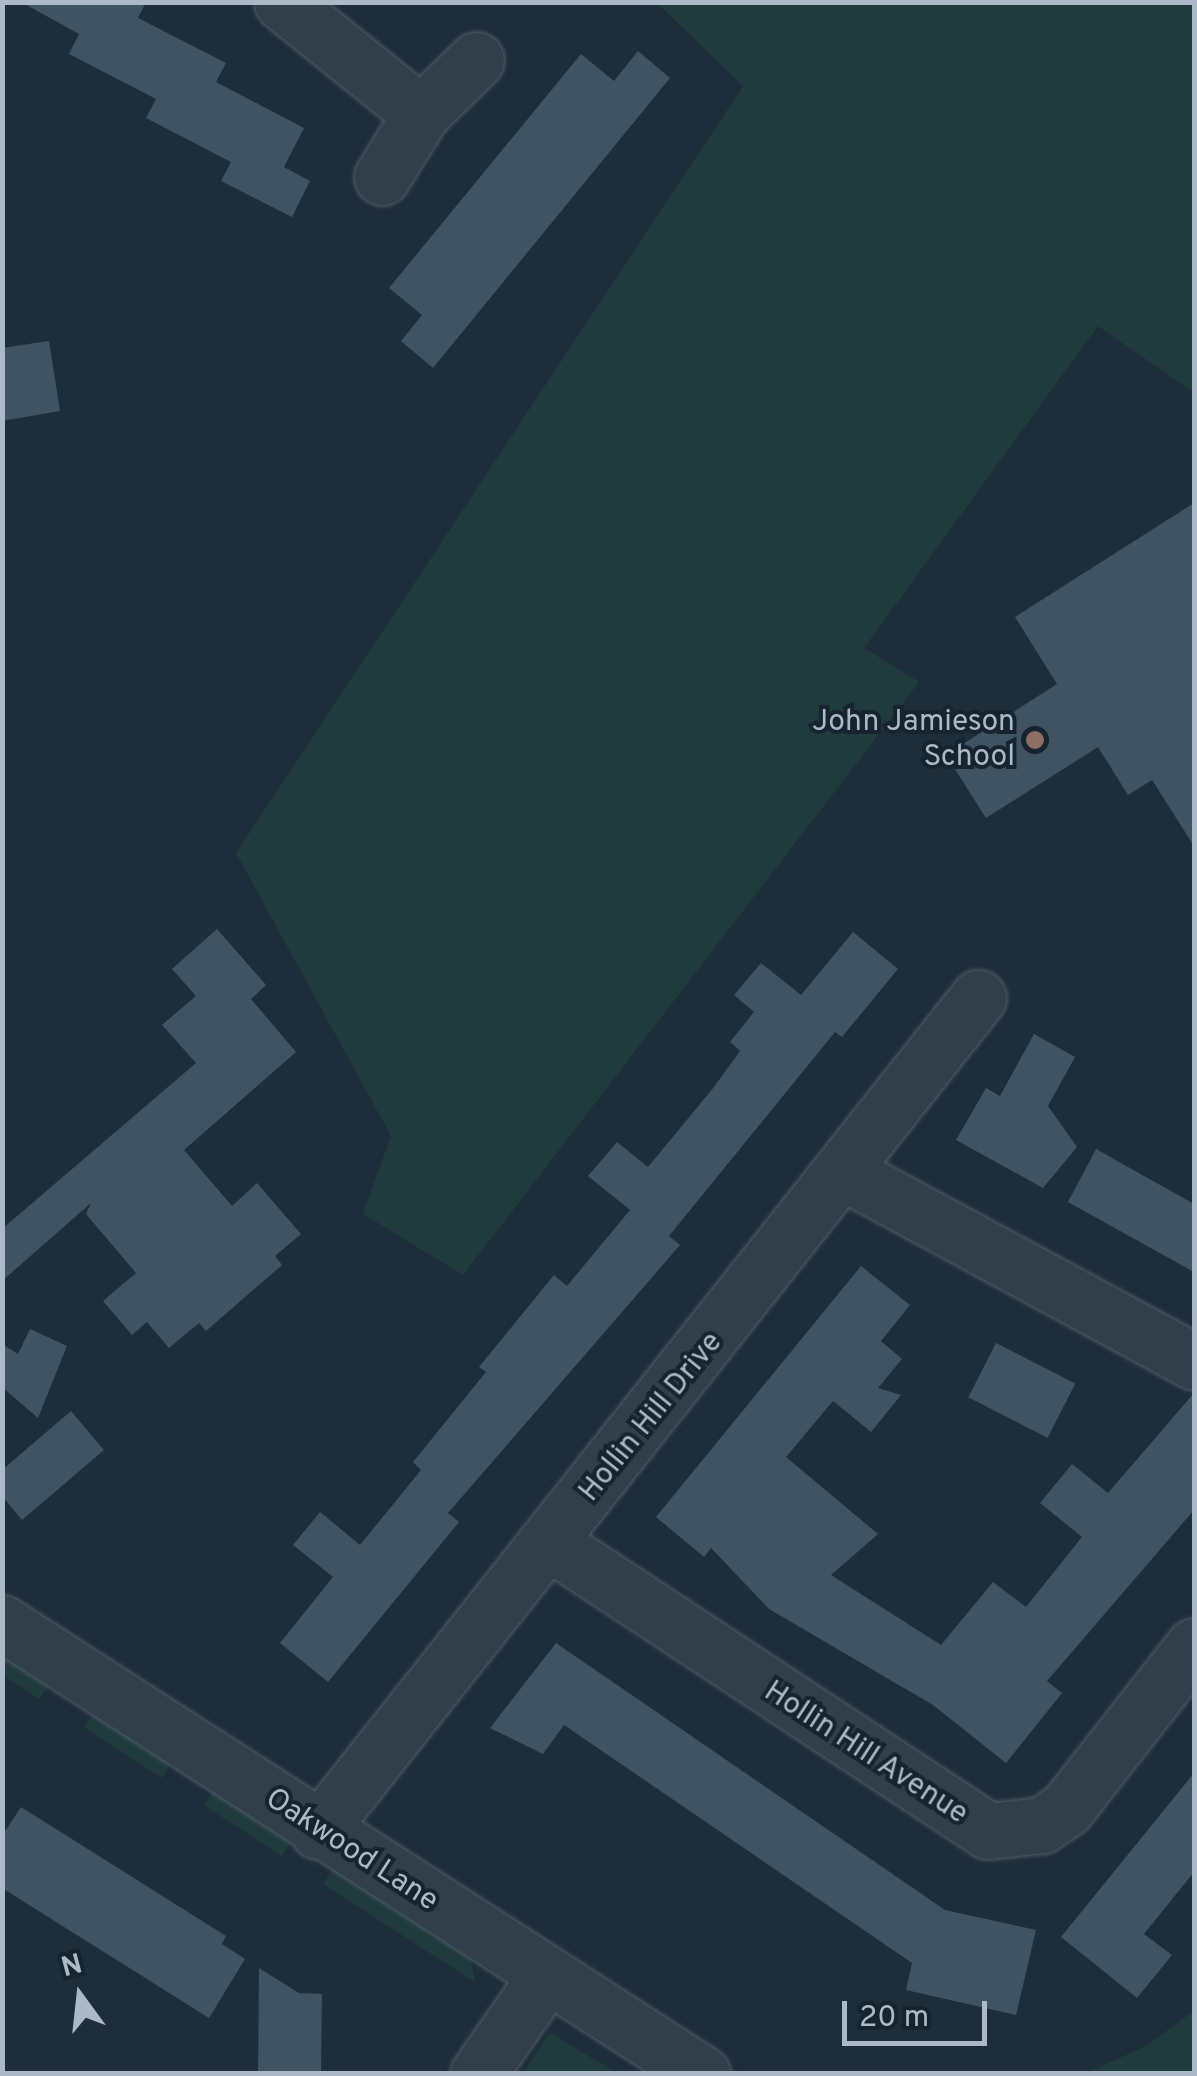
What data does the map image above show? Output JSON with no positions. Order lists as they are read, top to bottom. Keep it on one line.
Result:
{"streets":{"street":["Hollin Hill Drive","Hollin Hill Avenue","Oakwood Lane"]},"crossings":[["Hollin Hill Drive","Hollin Hill Avenue"],["Hollin Hill Drive","Oakwood Lane"]],"places":["John Jamieson School"],"scale_bar":"20 m","north":"top"}
